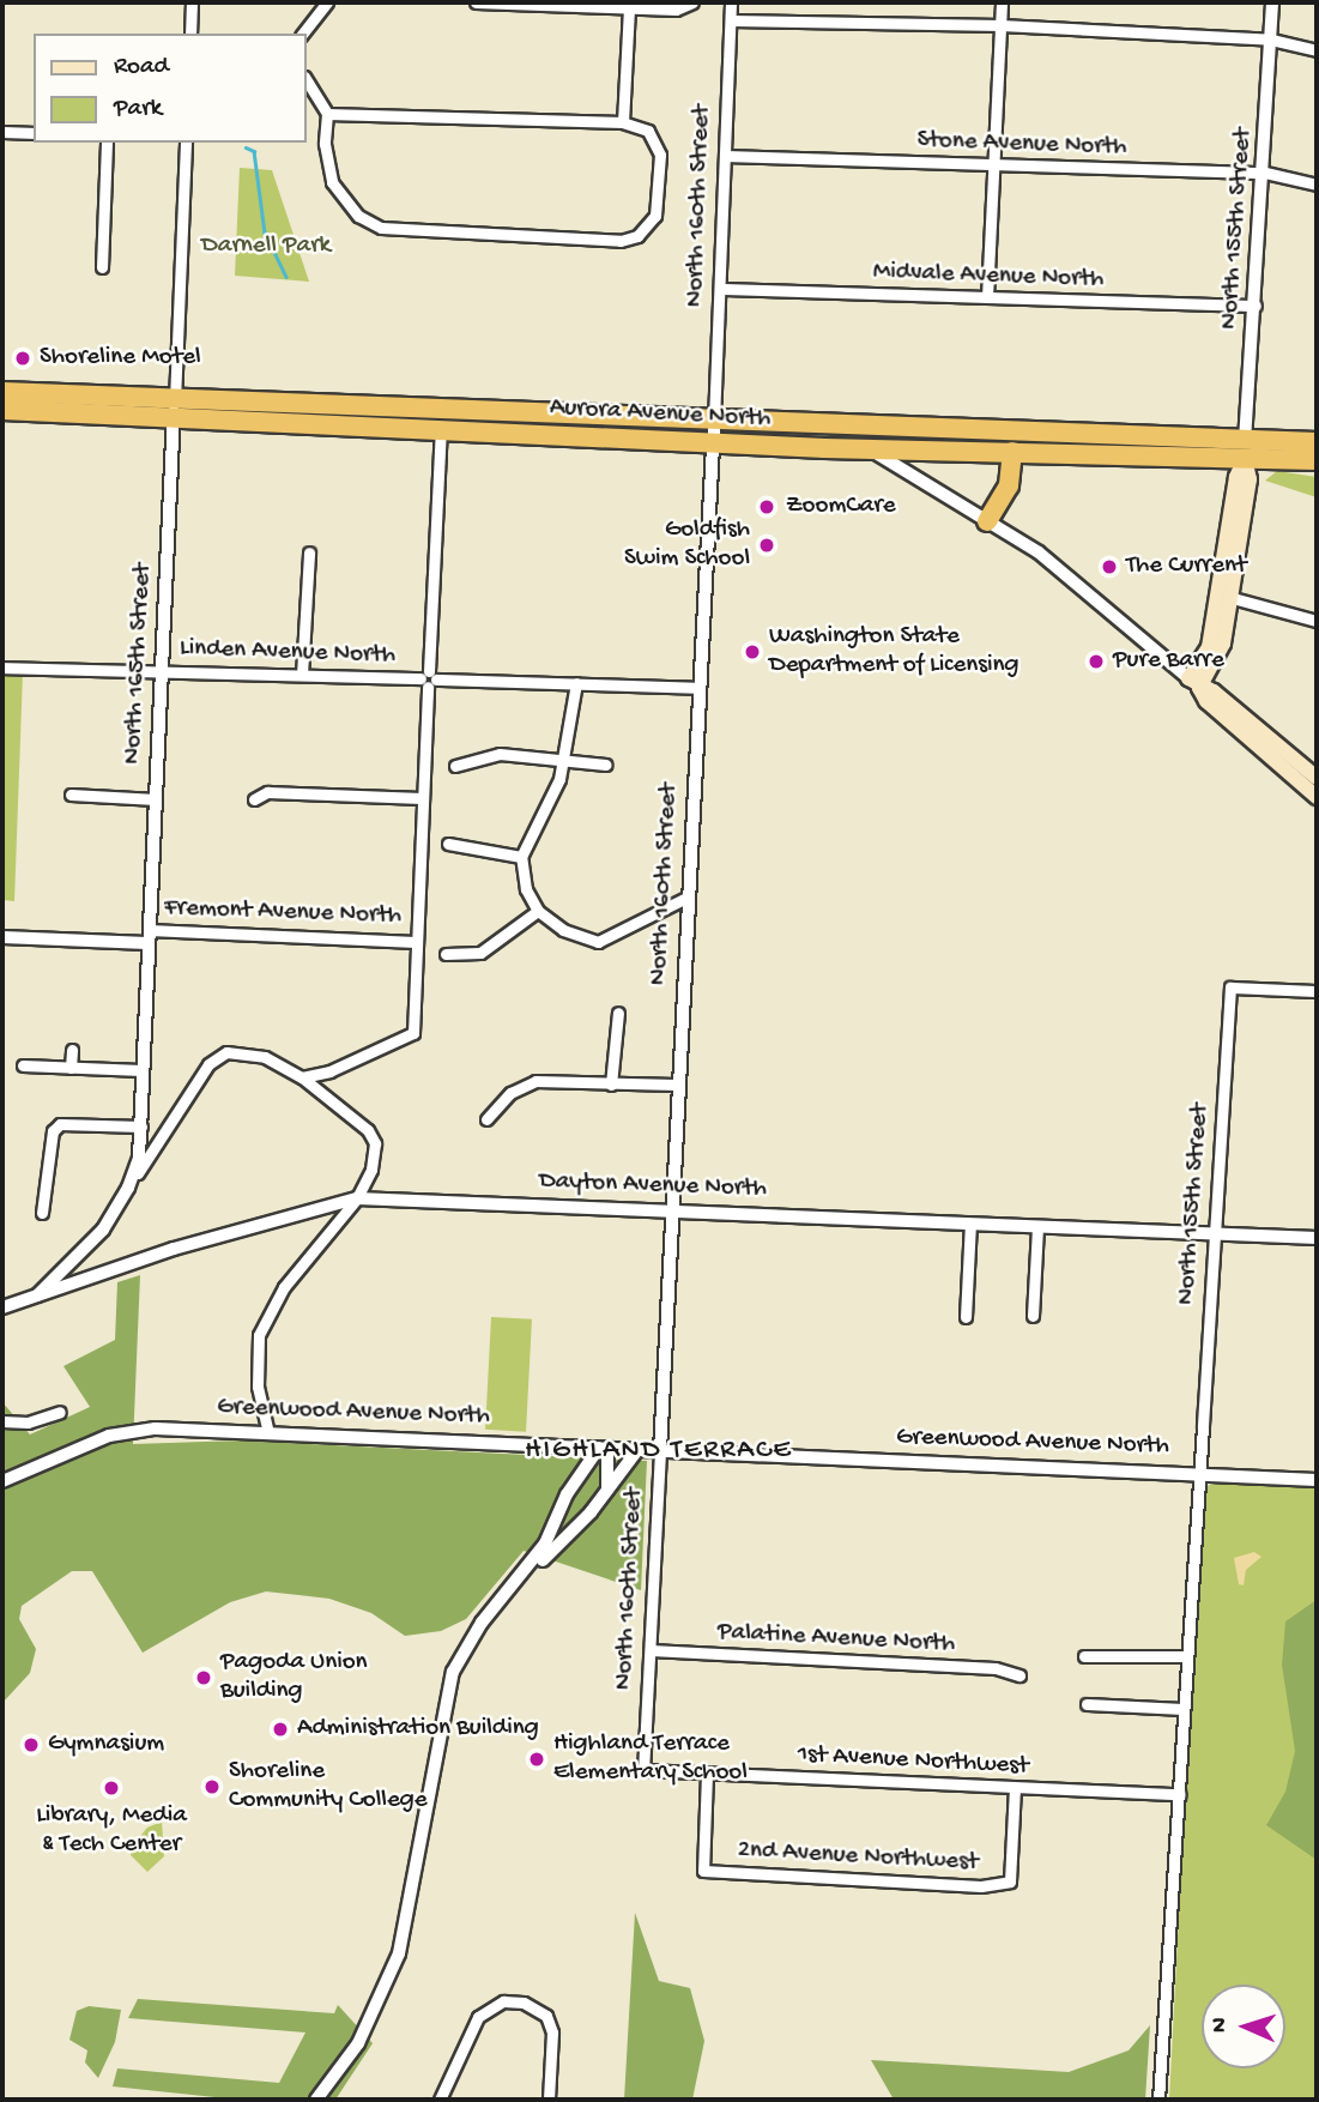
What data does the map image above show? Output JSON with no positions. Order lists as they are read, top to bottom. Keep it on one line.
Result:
{"streets":{"highway":["Aurora Avenue North"],"main road":["North 155th Street"],"street":["Stone Avenue North","North 160th Street","Midvale Avenue North","Linden Avenue North","North 165th Street","Fremont Avenue North","Dayton Avenue North","Greenwood Avenue North","Palatine Avenue North","1st Avenue Northwest","2nd Avenue Northwest"]},"crossings":[["Stone Avenue North","North 160th Street"],["Stone Avenue North","North 155th Street"],["North 160th Street","Midvale Avenue North"],["North 160th Street","Aurora Avenue North"],["North 160th Street","Linden Avenue North"],["North 160th Street","Dayton Avenue North"],["North 160th Street","Greenwood Avenue North"],["North 160th Street","Palatine Avenue North"],["North 160th Street","1st Avenue Northwest"],["North 155th Street","Midvale Avenue North"],["North 155th Street","Aurora Avenue North"],["North 155th Street","Dayton Avenue North"],["North 155th Street","Greenwood Avenue North"],["North 155th Street","1st Avenue Northwest"],["Aurora Avenue North","North 165th Street"],["Linden Avenue North","North 165th Street"],["North 165th Street","Fremont Avenue North"],["North 165th Street","Dayton Avenue North"],["1st Avenue Northwest","2nd Avenue Northwest"]],"districts":["HIGHLAND TERRACE"],"parks":["Darnell Park"],"places":["Shoreline Motel","ZoomCare","Goldfish Swim School","The Current","Washington State Department of Licensing","Pure Barre","Pagoda Union Building","Administration Building","Gymnasium","Highland Terrace Elementary School","Shoreline Community College","Library, Media & Tech Center"],"legend":["Road","Park"],"north":"left"}
